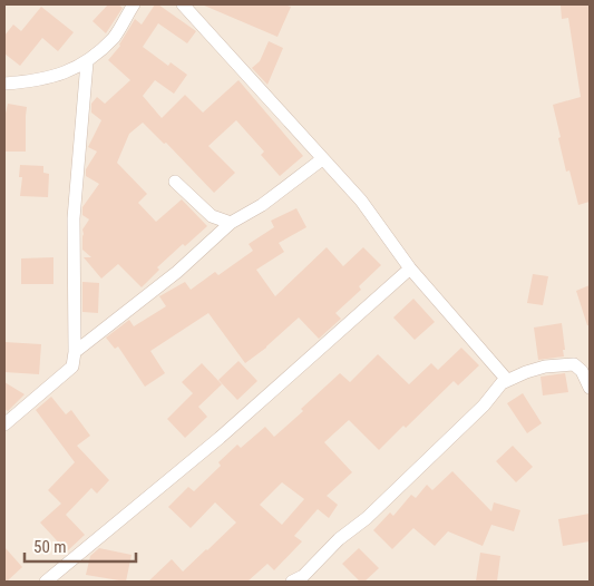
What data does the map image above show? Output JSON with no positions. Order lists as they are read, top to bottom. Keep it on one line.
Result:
{"scale_bar":"50 m"}
